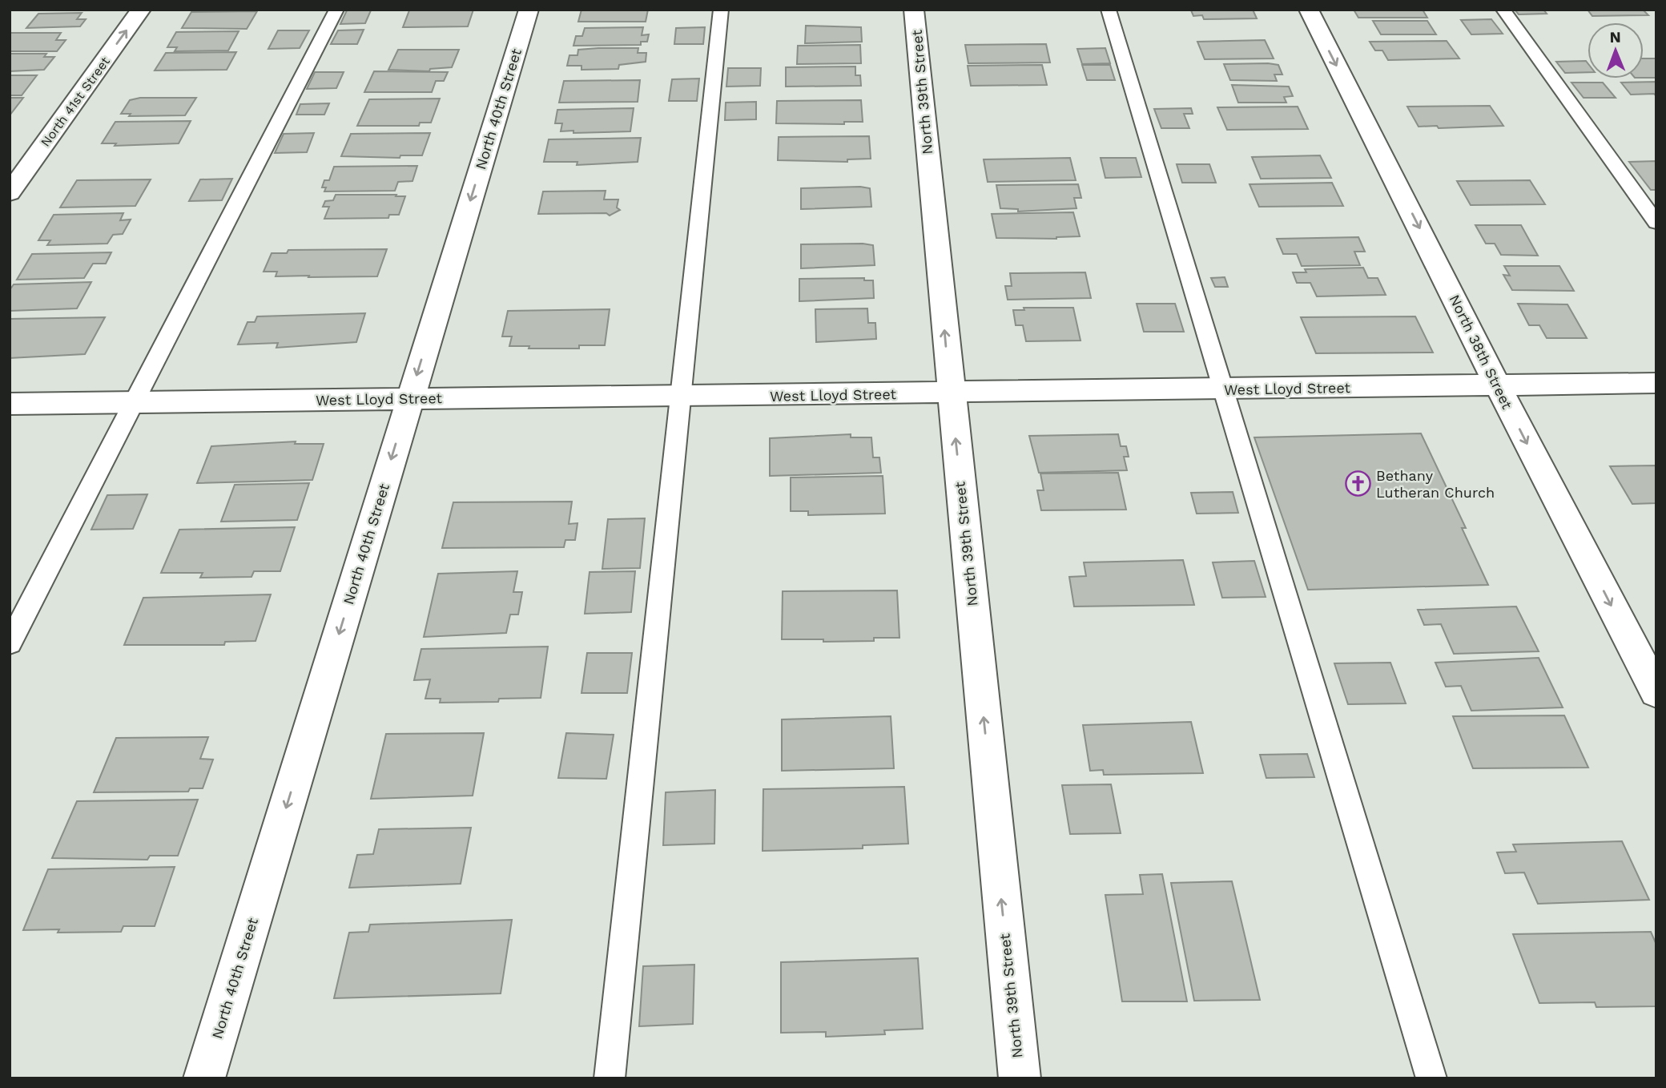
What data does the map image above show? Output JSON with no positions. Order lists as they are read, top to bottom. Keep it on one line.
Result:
{"streets":{"street":["North 39th Street","North 41st Street","North 40th Street","North 38th Street","West Lloyd Street"]},"crossings":[["North 39th Street","West Lloyd Street"],["North 40th Street","West Lloyd Street"],["North 38th Street","West Lloyd Street"]],"one_way":["North 39th Street","North 41st Street","North 40th Street","North 38th Street"],"places":{"church":["Bethany Lutheran Church"]},"north":"top"}
